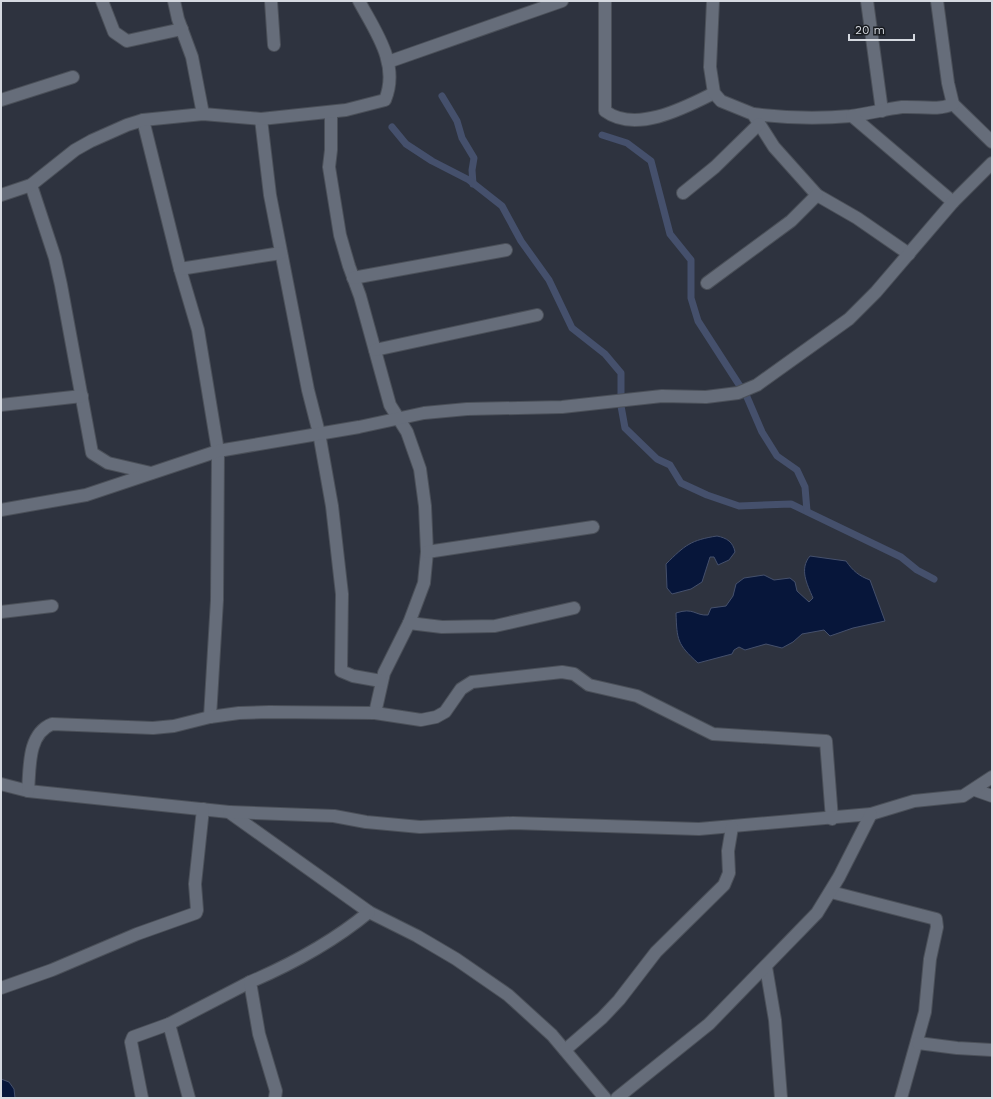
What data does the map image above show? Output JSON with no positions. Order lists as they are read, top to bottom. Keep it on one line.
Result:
{"scale_bar":"20 m"}
